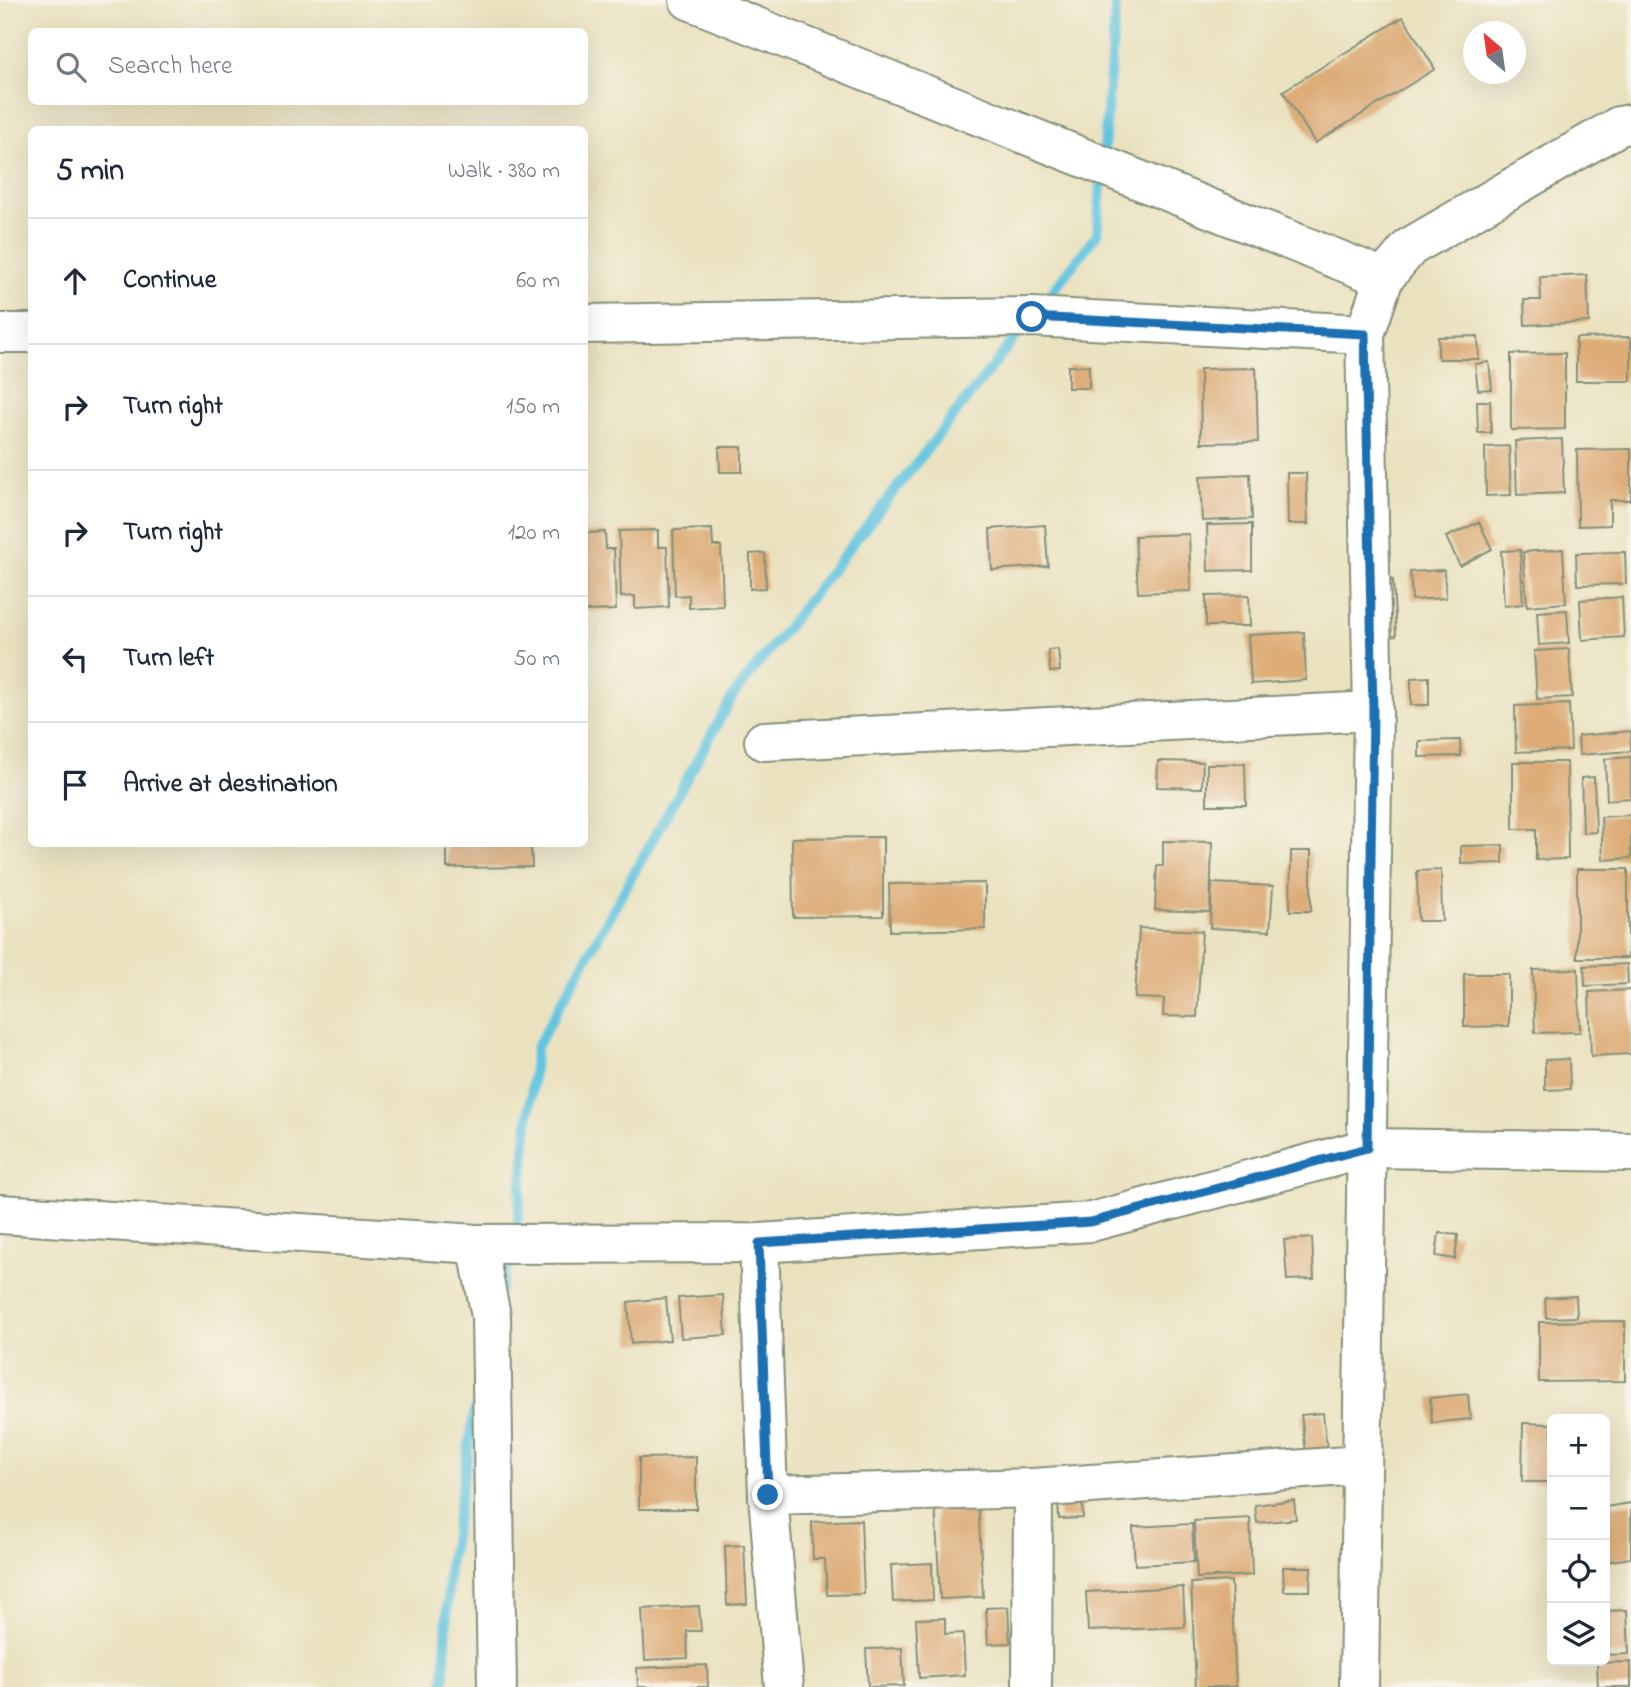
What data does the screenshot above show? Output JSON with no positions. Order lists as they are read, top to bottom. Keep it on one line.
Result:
{"north":"top left","page":{"search":"Search here","heading":["5 min","Walk · 380 m"],"list":[["Continue","60 m"],["Turn right","150 m"],["Turn right","120 m"],["Turn left","50 m"],"Arrive at destination"],"map_buttons":["+","−"]}}
